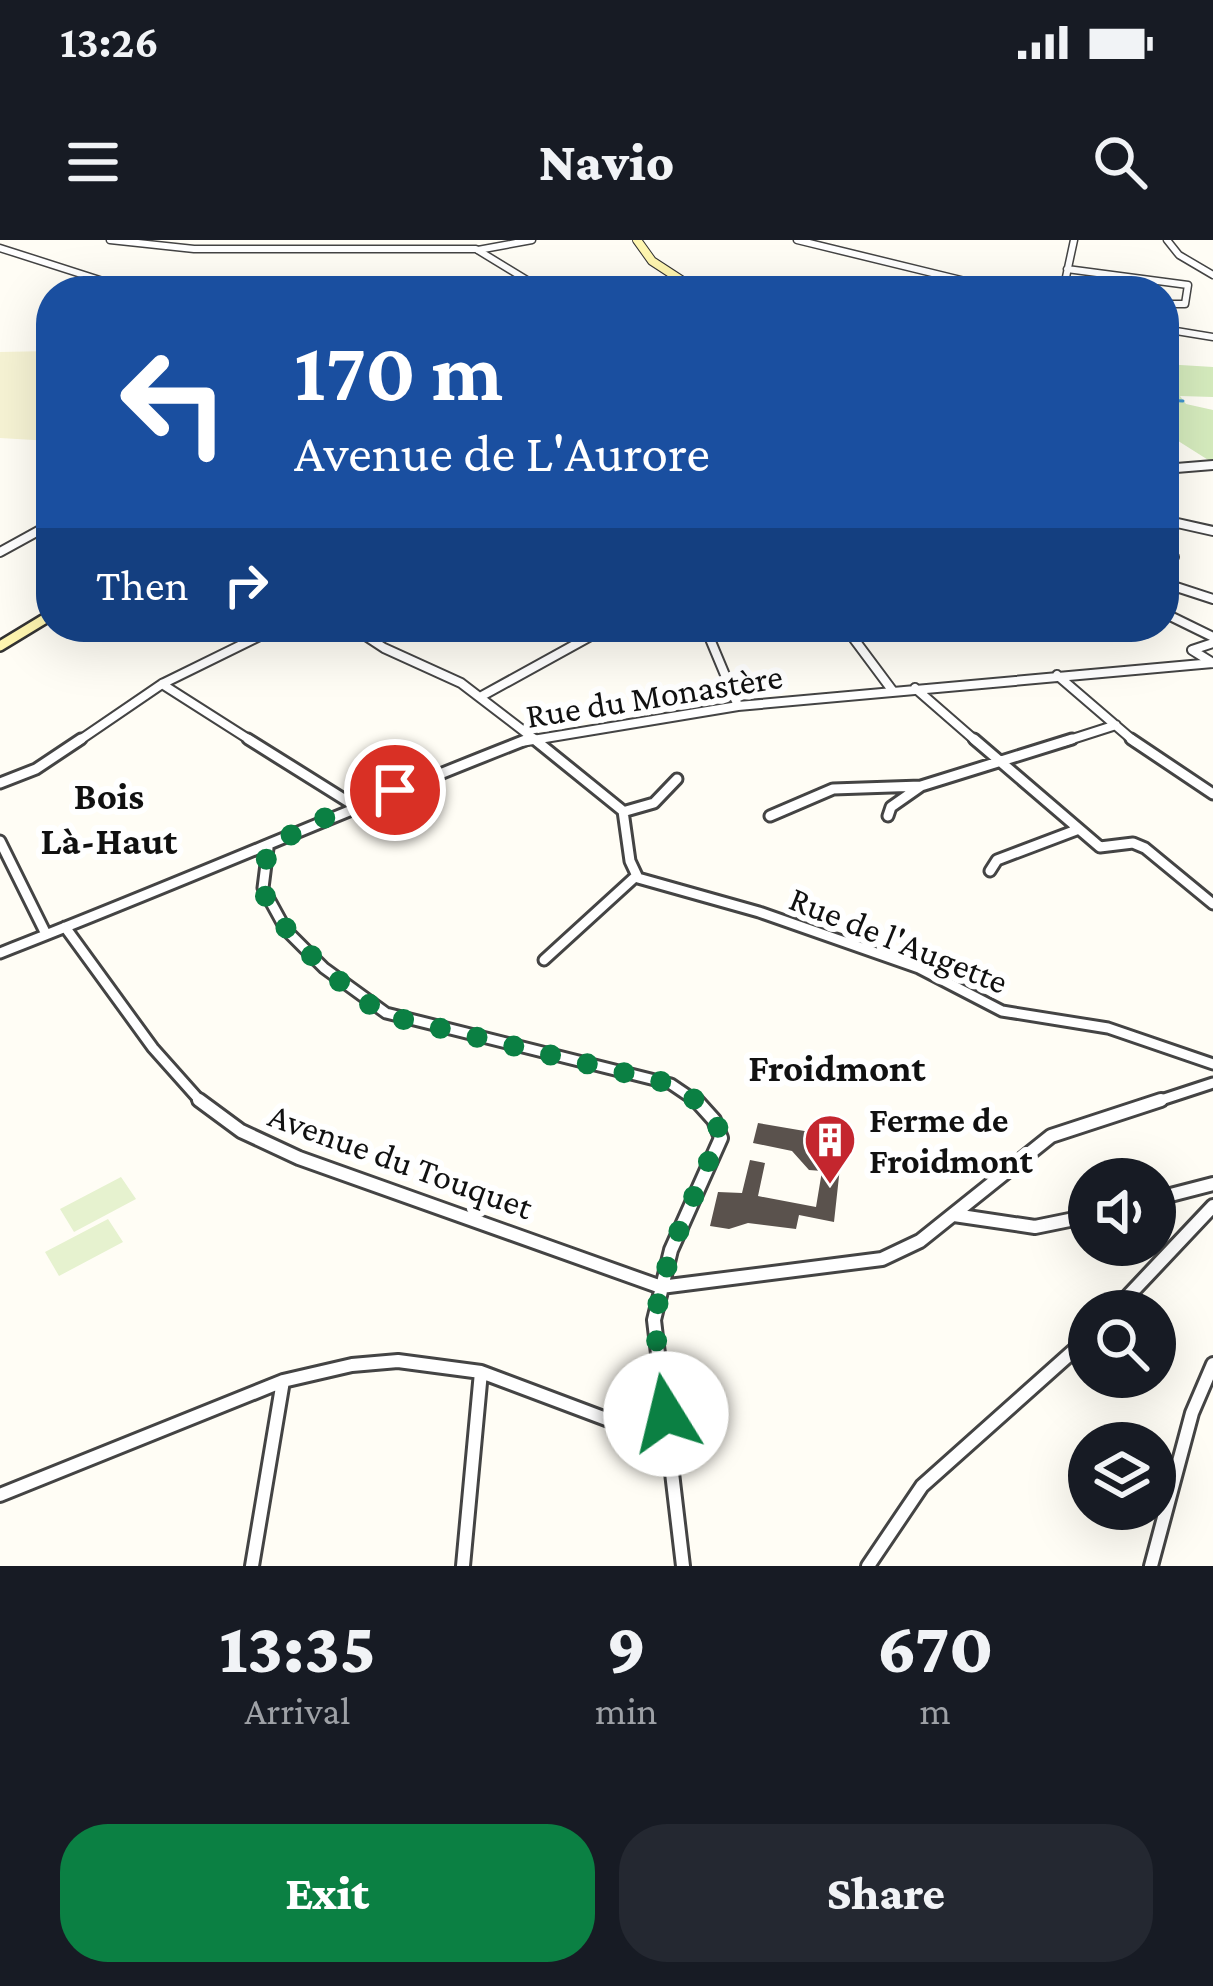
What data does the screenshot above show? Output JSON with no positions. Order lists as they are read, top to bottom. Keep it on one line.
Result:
{"streets":{"street":["Rue du Monastère","Rue de l'Augette","Avenue du Touquet"]},"crossings":[["Rue du Monastère","Avenue du Touquet"]],"districts":["Bois Là-Haut","Froidmont"],"places":{"building":["Ferme de Froidmont"]},"page":{"status":"13:26","header":"Navio","turn":["170 m","Avenue de L'Aurore"],"then":"Then","eta":["13:35","Arrival","9","min","670","m"],"buttons":["Exit","Share"]}}
